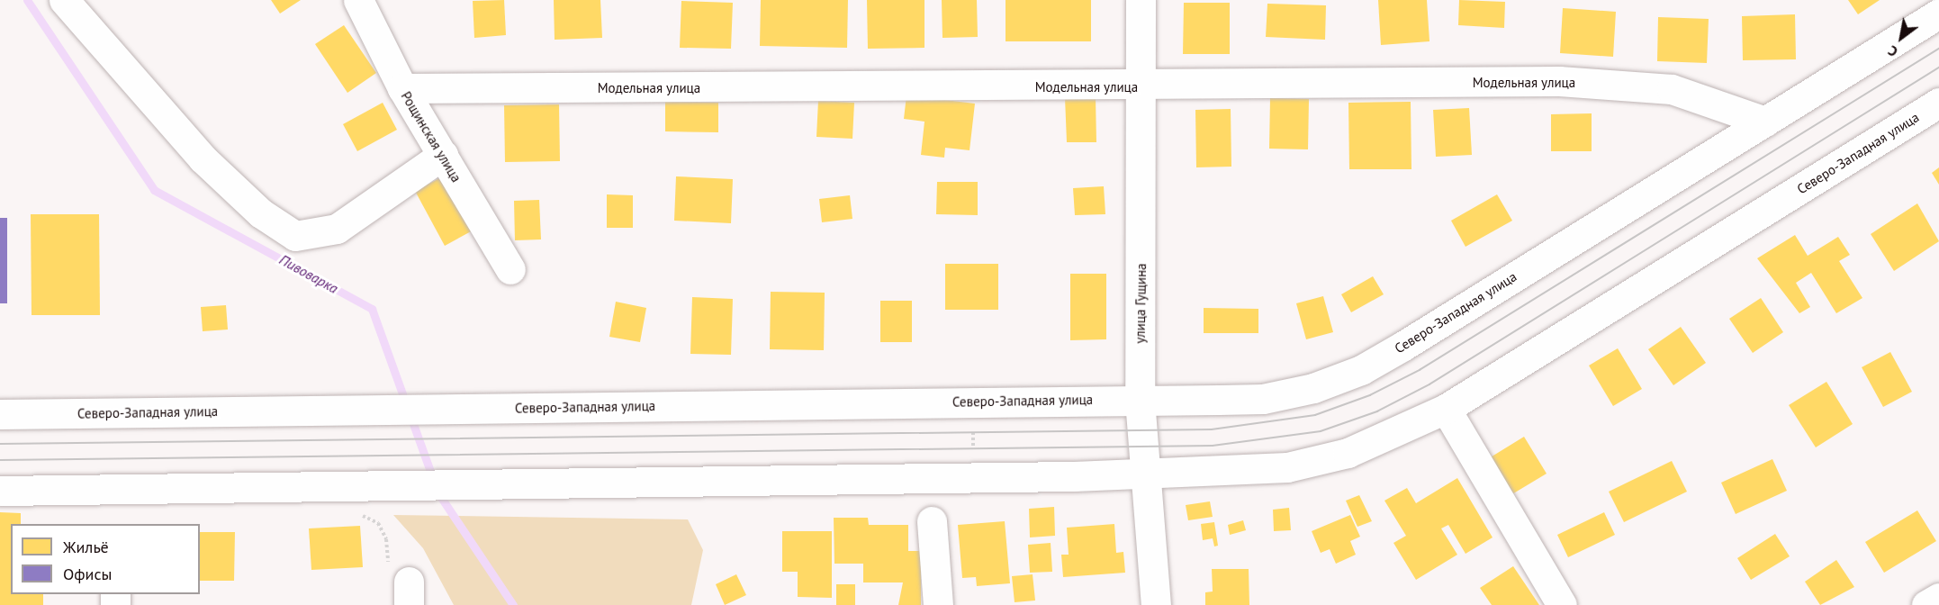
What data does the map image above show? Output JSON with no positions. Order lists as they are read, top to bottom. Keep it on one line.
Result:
{"streets":{"main road":["Модельная улица","Рощинская улица","Северо-Западная улица","улица Гущина"]},"crossings":[["Модельная улица","Рощинская улица"],["Модельная улица","Северо-Западная улица"],["Модельная улица","улица Гущина"],["Северо-Западная улица","улица Гущина"]],"water":["Пивоварка"],"legend":["Жильё","Офисы"],"north":"bottom left"}
